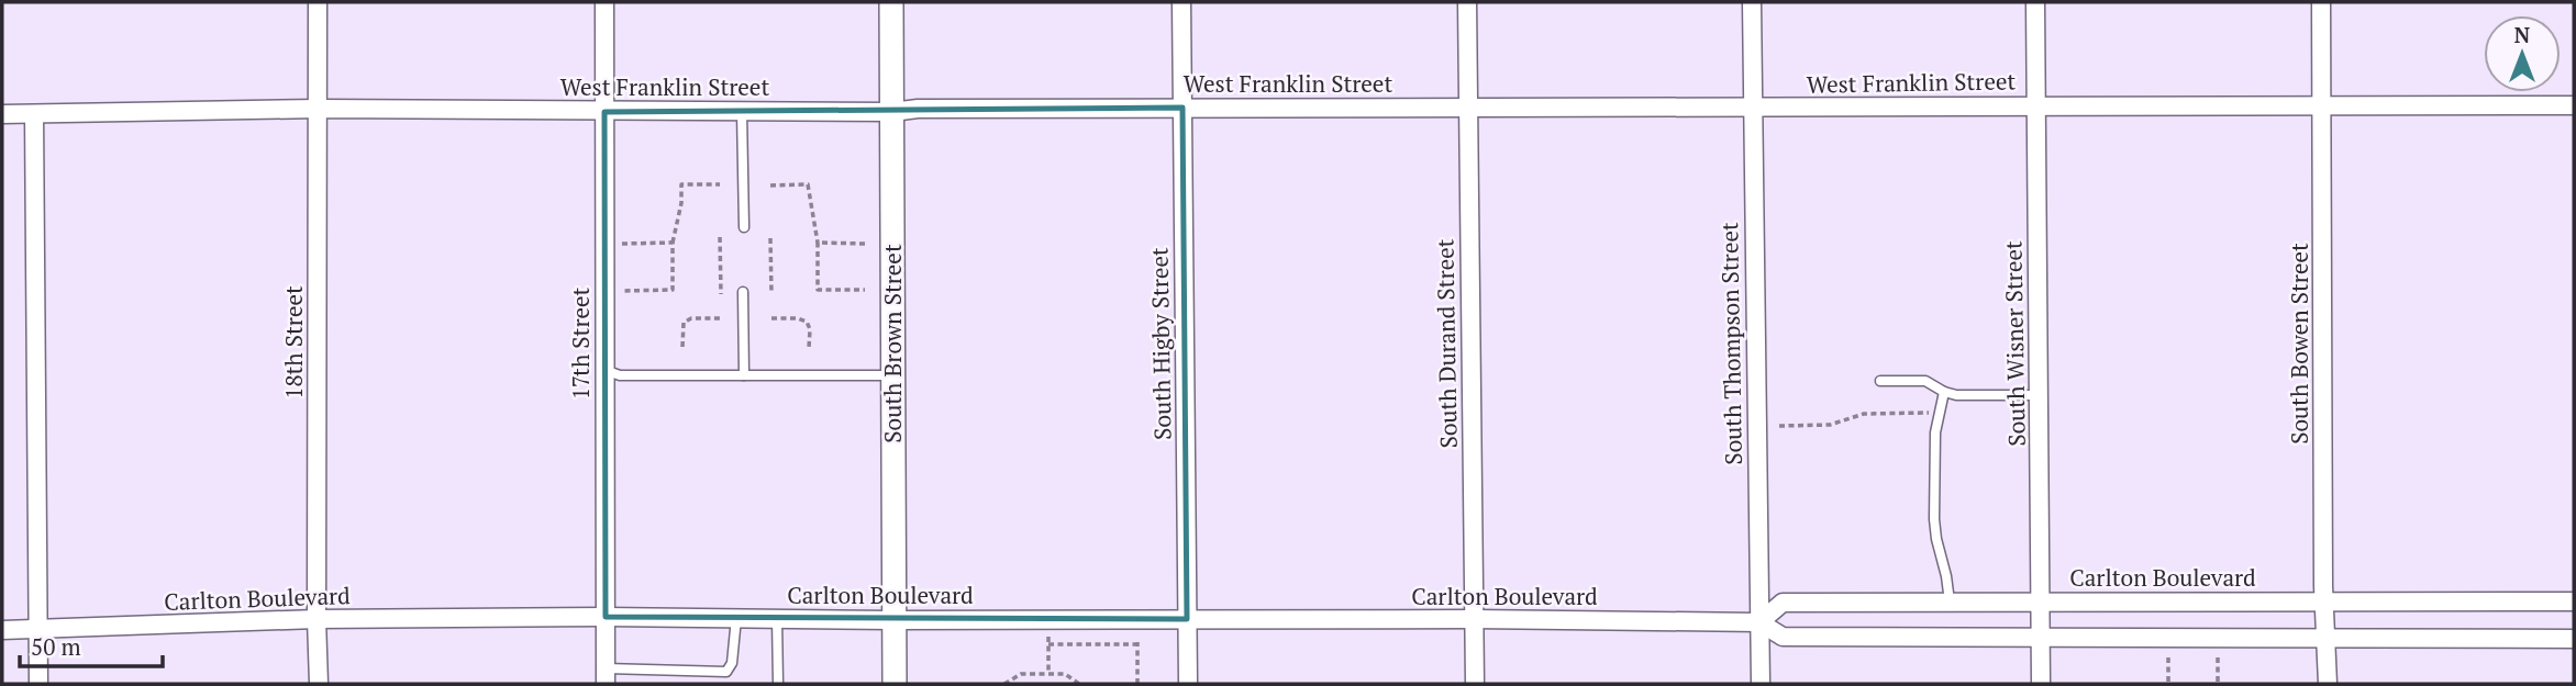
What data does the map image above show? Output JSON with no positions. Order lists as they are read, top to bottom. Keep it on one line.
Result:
{"streets":{"main road":["South Brown Street"],"street":["West Franklin Street","18th Street","17th Street","South Higby Street","South Durand Street","South Thompson Street","South Wisner Street","South Bowen Street","Carlton Boulevard"]},"crossings":[["West Franklin Street","18th Street"],["West Franklin Street","17th Street"],["West Franklin Street","South Brown Street"],["West Franklin Street","South Higby Street"],["West Franklin Street","South Durand Street"],["West Franklin Street","South Thompson Street"],["West Franklin Street","South Wisner Street"],["West Franklin Street","South Bowen Street"],["18th Street","Carlton Boulevard"],["17th Street","Carlton Boulevard"],["South Brown Street","Carlton Boulevard"],["South Higby Street","Carlton Boulevard"],["South Durand Street","Carlton Boulevard"],["South Thompson Street","Carlton Boulevard"],["South Wisner Street","Carlton Boulevard"],["South Bowen Street","Carlton Boulevard"]],"scale_bar":"50 m","north":"top"}
